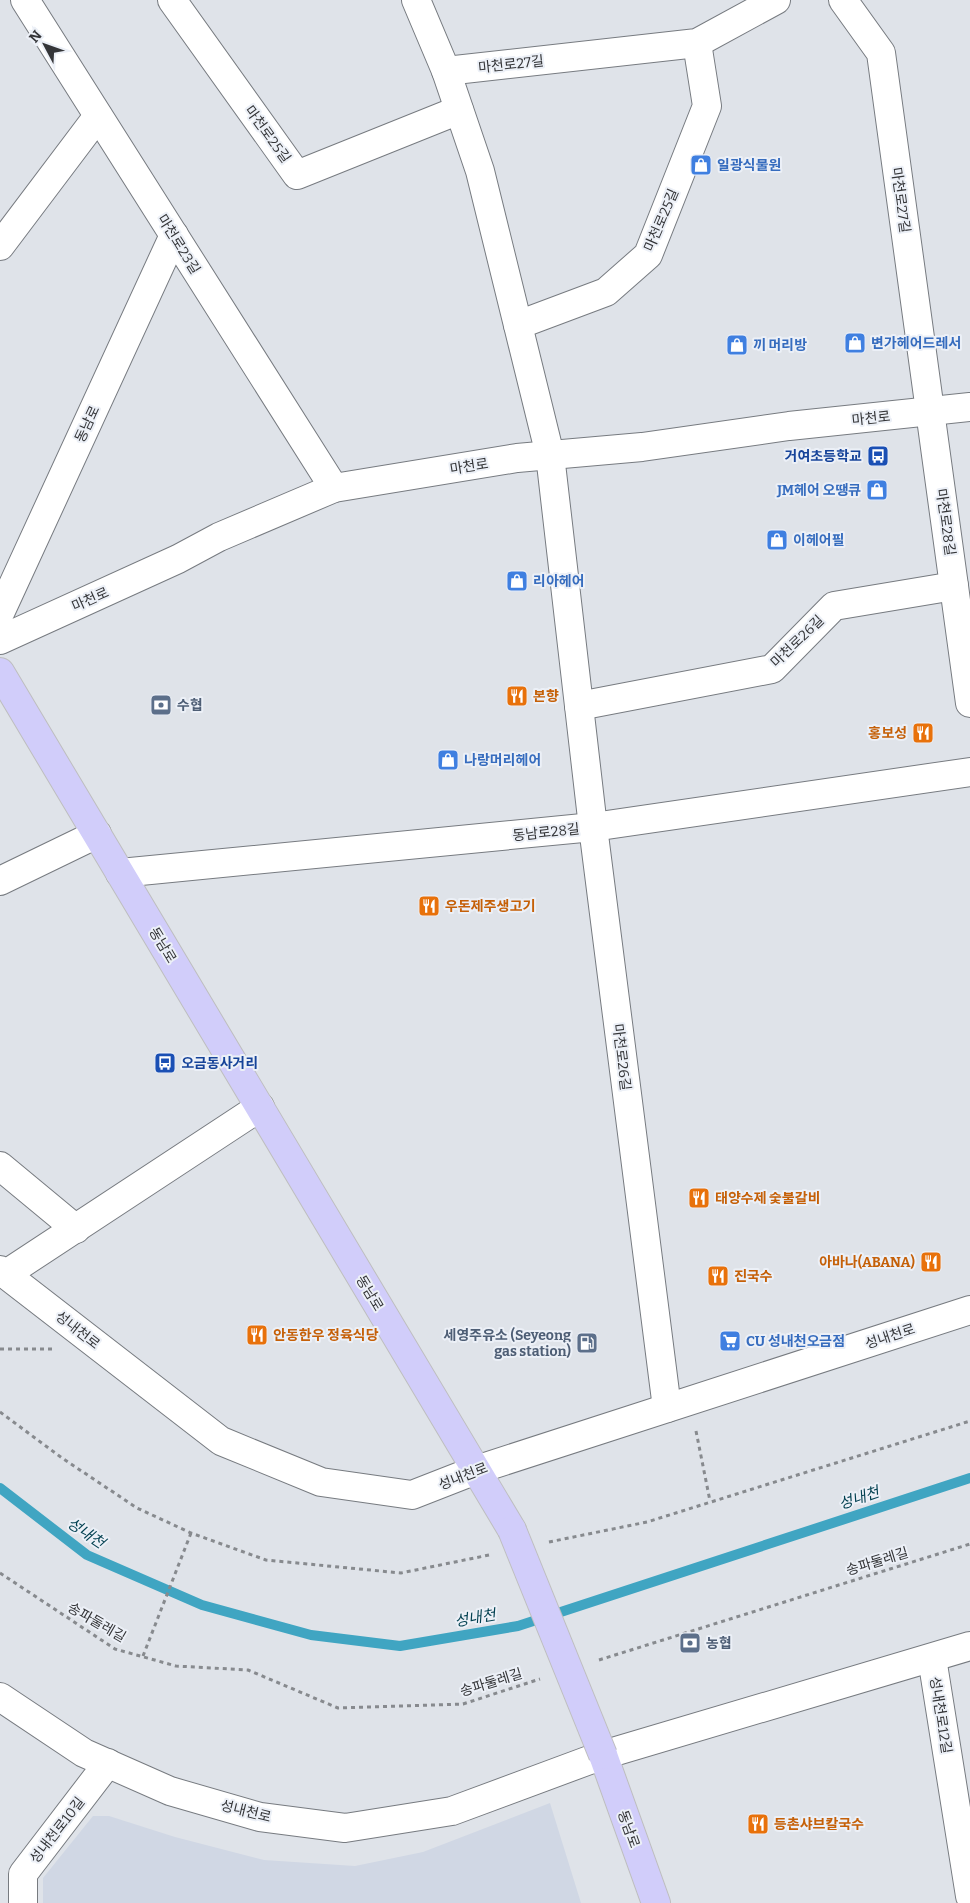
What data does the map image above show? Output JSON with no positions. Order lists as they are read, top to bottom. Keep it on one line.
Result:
{"streets":{"main road":["동남로"],"street":["마천로27길","마천로25길","마천로23길","마천로","마천로28길","마천로26길","동남로28길","성내천로","성내천로12길","성내천로10길"],"path":["송파둘레길"]},"crossings":[["마천로27길","마천로25길"],["마천로27길","마천로"],["마천로27길","마천로28길"],["마천로23길","마천로"],["마천로23길","동남로"],["마천로","마천로28길"],["마천로","마천로26길"],["동남로","동남로28길"],["동남로","성내천로"],["마천로28길","마천로26길"],["마천로26길","동남로28길"],["마천로26길","성내천로"],["성내천로","성내천로12길"],["성내천로","성내천로10길"]],"water":["성내천"],"places":{"shop":["일광식물원","변가헤어드레서","끼 머리방","JM헤어 오땡큐","이헤어필","리아헤어","나랑머리헤어"],"bus stop":["거여초등학교","오금동사거리"],"restaurant":["본향","홍보성","우돈제주생고기","태양수제 숯불갈비","아바나(ABANA)","진국수","안동한우 정육식당","등촌샤브칼국수"],"bank":["수협","농협"],"supermarket":["CU 성내천오금점"],"fuel station":["세영주유소 (Seyeong gas station)"]},"north":"top left"}
